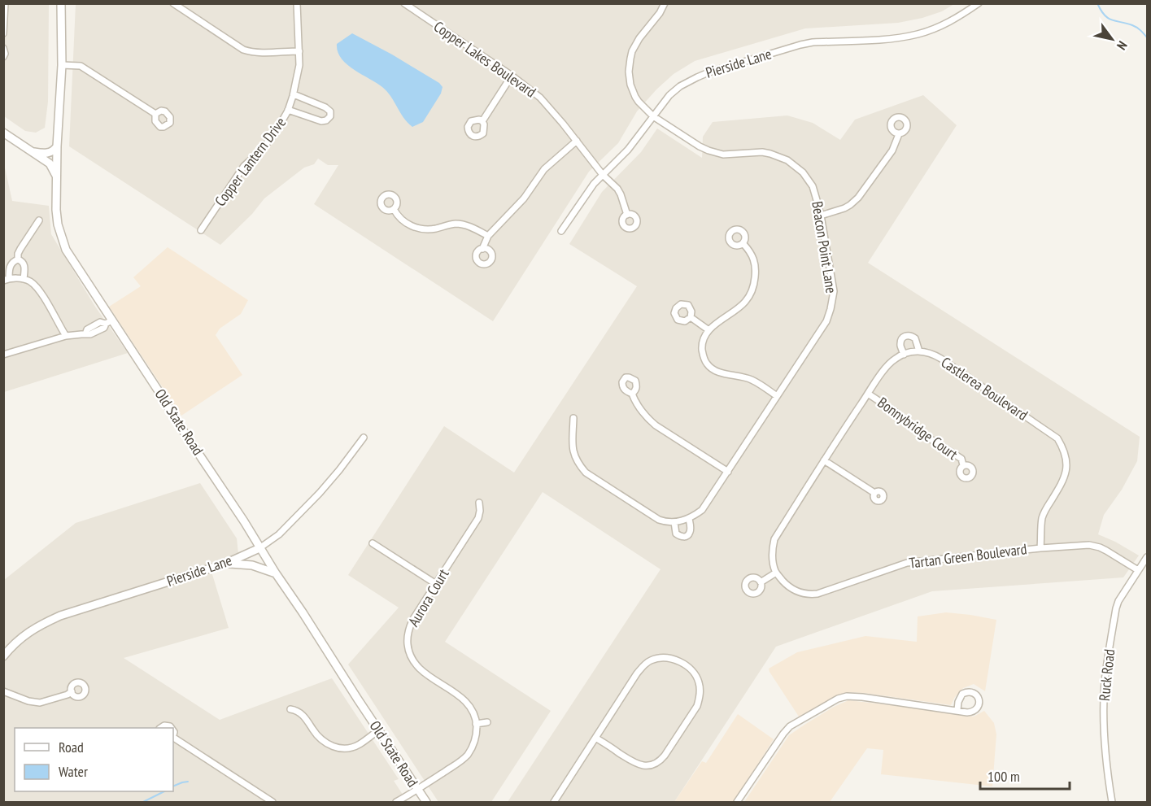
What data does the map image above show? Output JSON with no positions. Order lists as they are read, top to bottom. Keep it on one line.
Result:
{"streets":{"street":["Copper Lakes Boulevard","Pierside Lane","Copper Lantern Drive","Beacon Point Lane","Castlerea Boulevard","Old State Road","Bonnybridge Court","Tartan Green Boulevard","Aurora Court","Ruck Road"]},"crossings":[["Copper Lakes Boulevard","Pierside Lane"],["Pierside Lane","Beacon Point Lane"],["Pierside Lane","Old State Road"],["Castlerea Boulevard","Tartan Green Boulevard"],["Tartan Green Boulevard","Ruck Road"]],"legend":["Road","Water"],"scale_bar":"100 m","north":"bottom right"}
